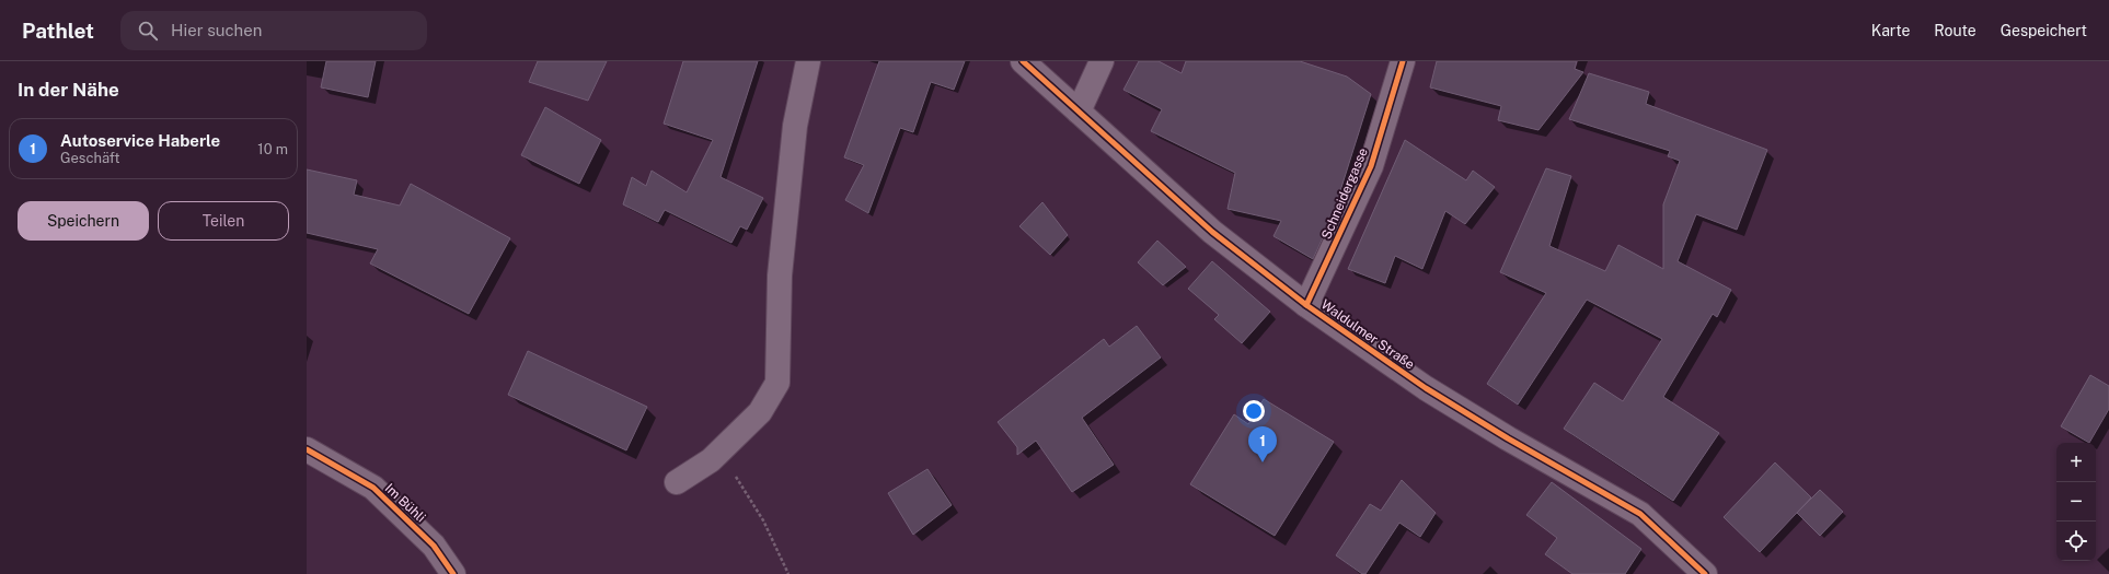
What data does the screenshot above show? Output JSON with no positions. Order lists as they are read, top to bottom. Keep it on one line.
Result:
{"streets":{"street":["Schneidergasse","Waldulmer Straße","Im Bühli"]},"crossings":[["Schneidergasse","Waldulmer Straße"]],"page":{"header":"Pathlet","search":"Hier suchen","nav":["Karte","Route","Gespeichert"],"heading":"In der Nähe","list":[{"mark":"1","name":"Autoservice Haberle","note":"Geschäft","value":"10 m"}],"buttons":["Speichern","Teilen"],"pins":"1","map_buttons":["+","−"]}}
